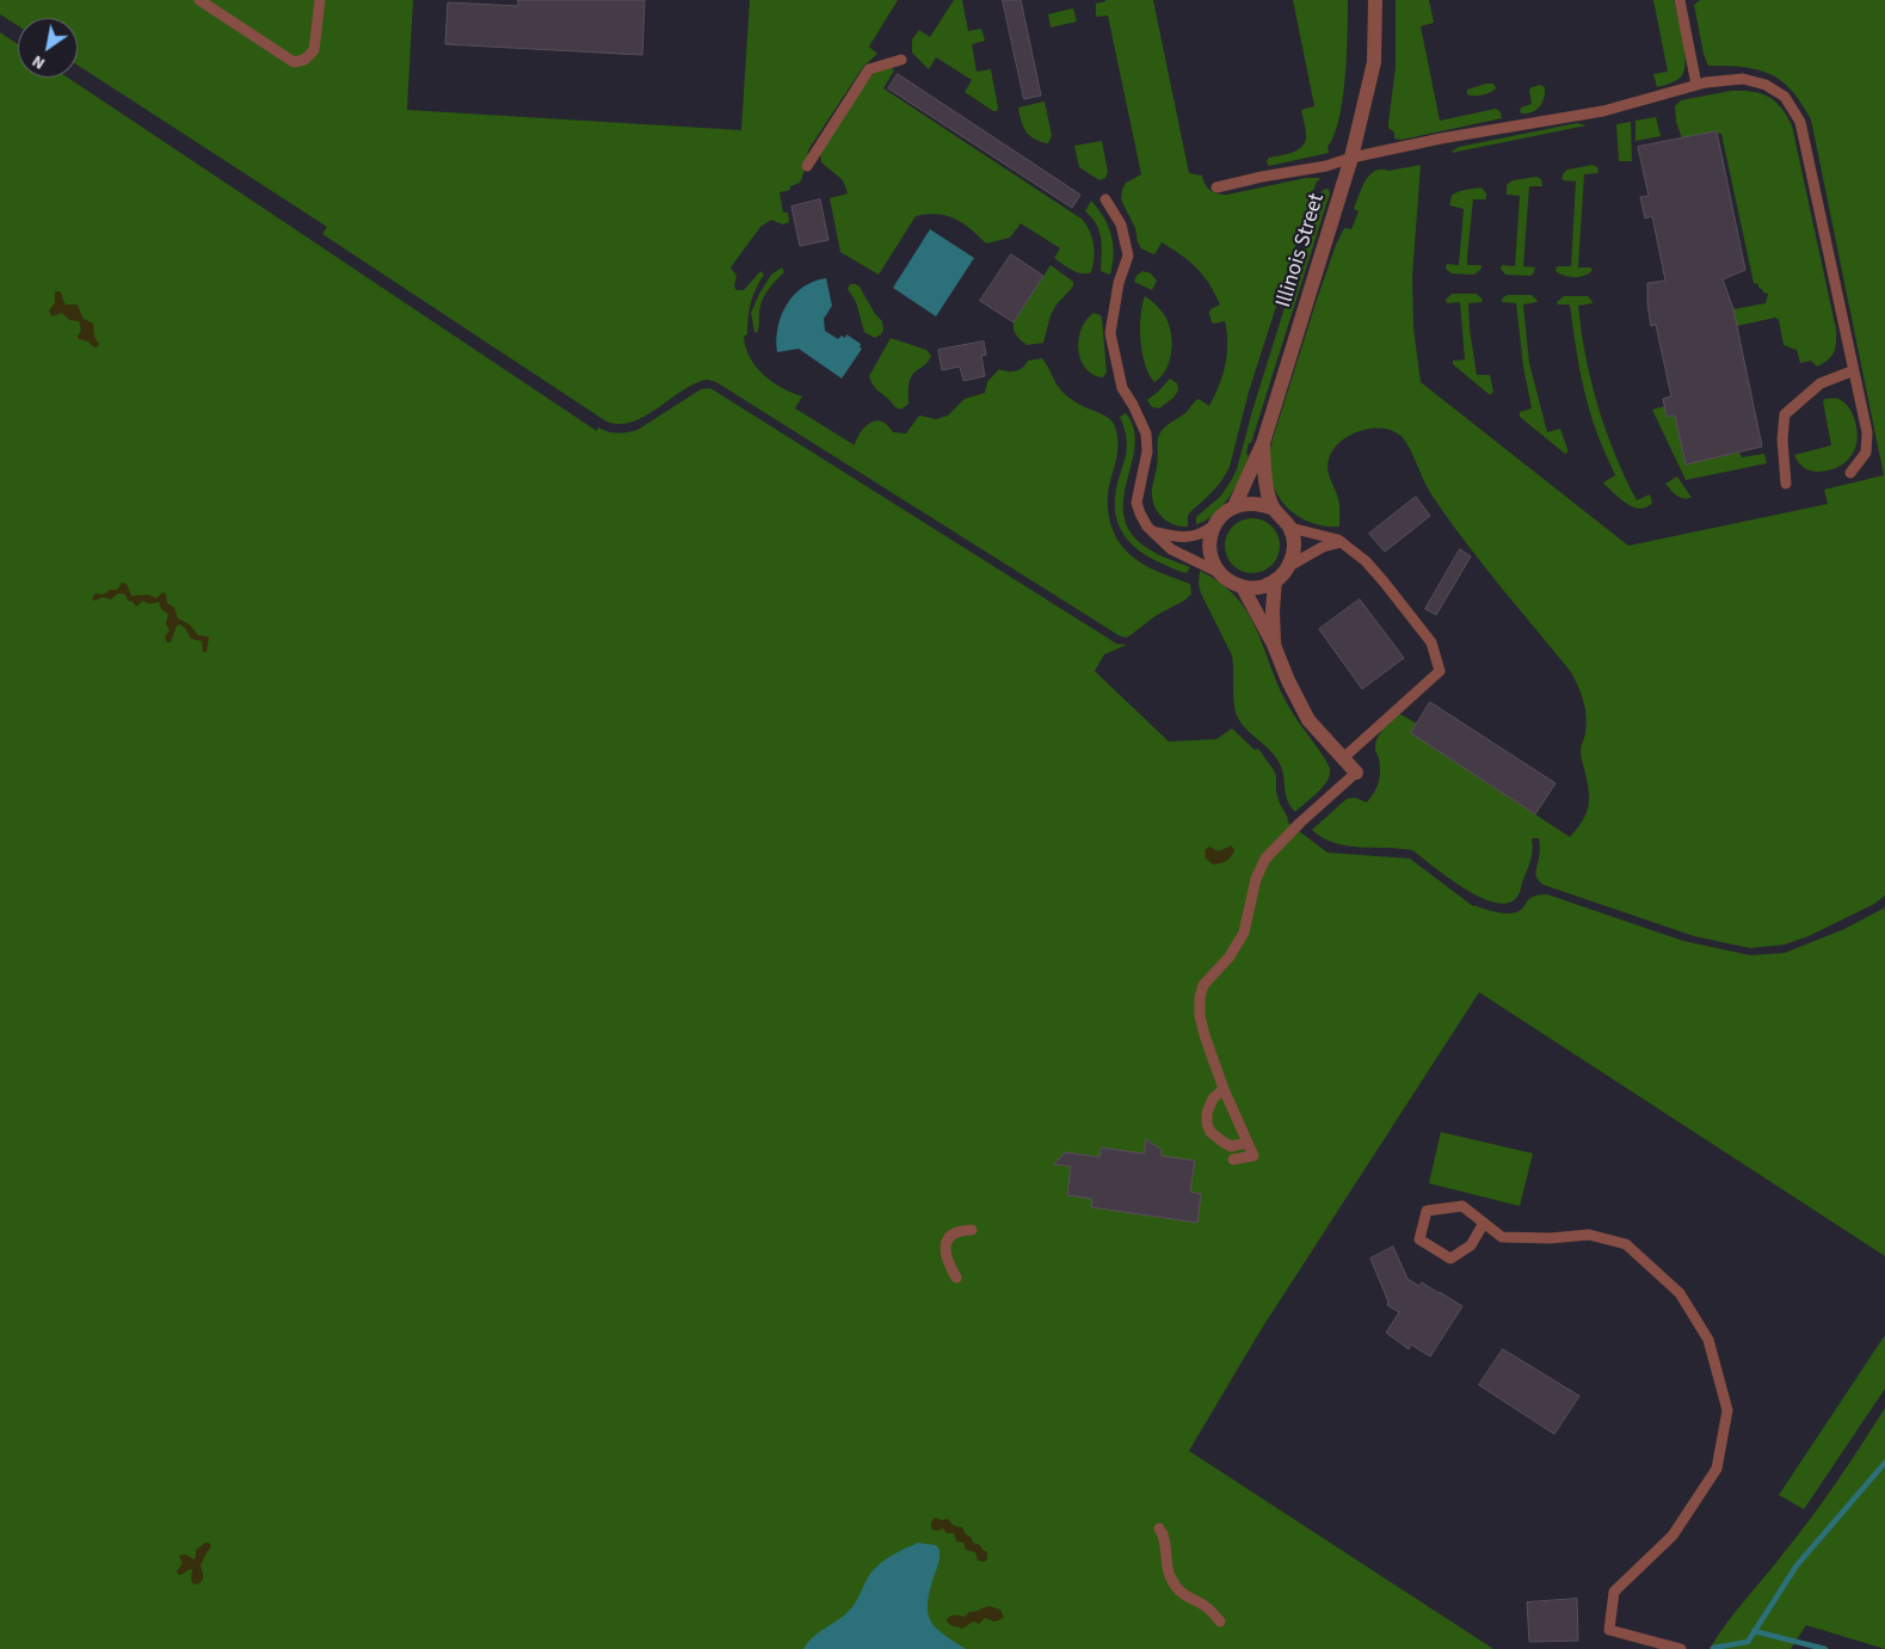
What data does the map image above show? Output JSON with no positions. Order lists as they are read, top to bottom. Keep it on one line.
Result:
{"streets":{"street":["Illinois Street"]},"north":"bottom left"}
